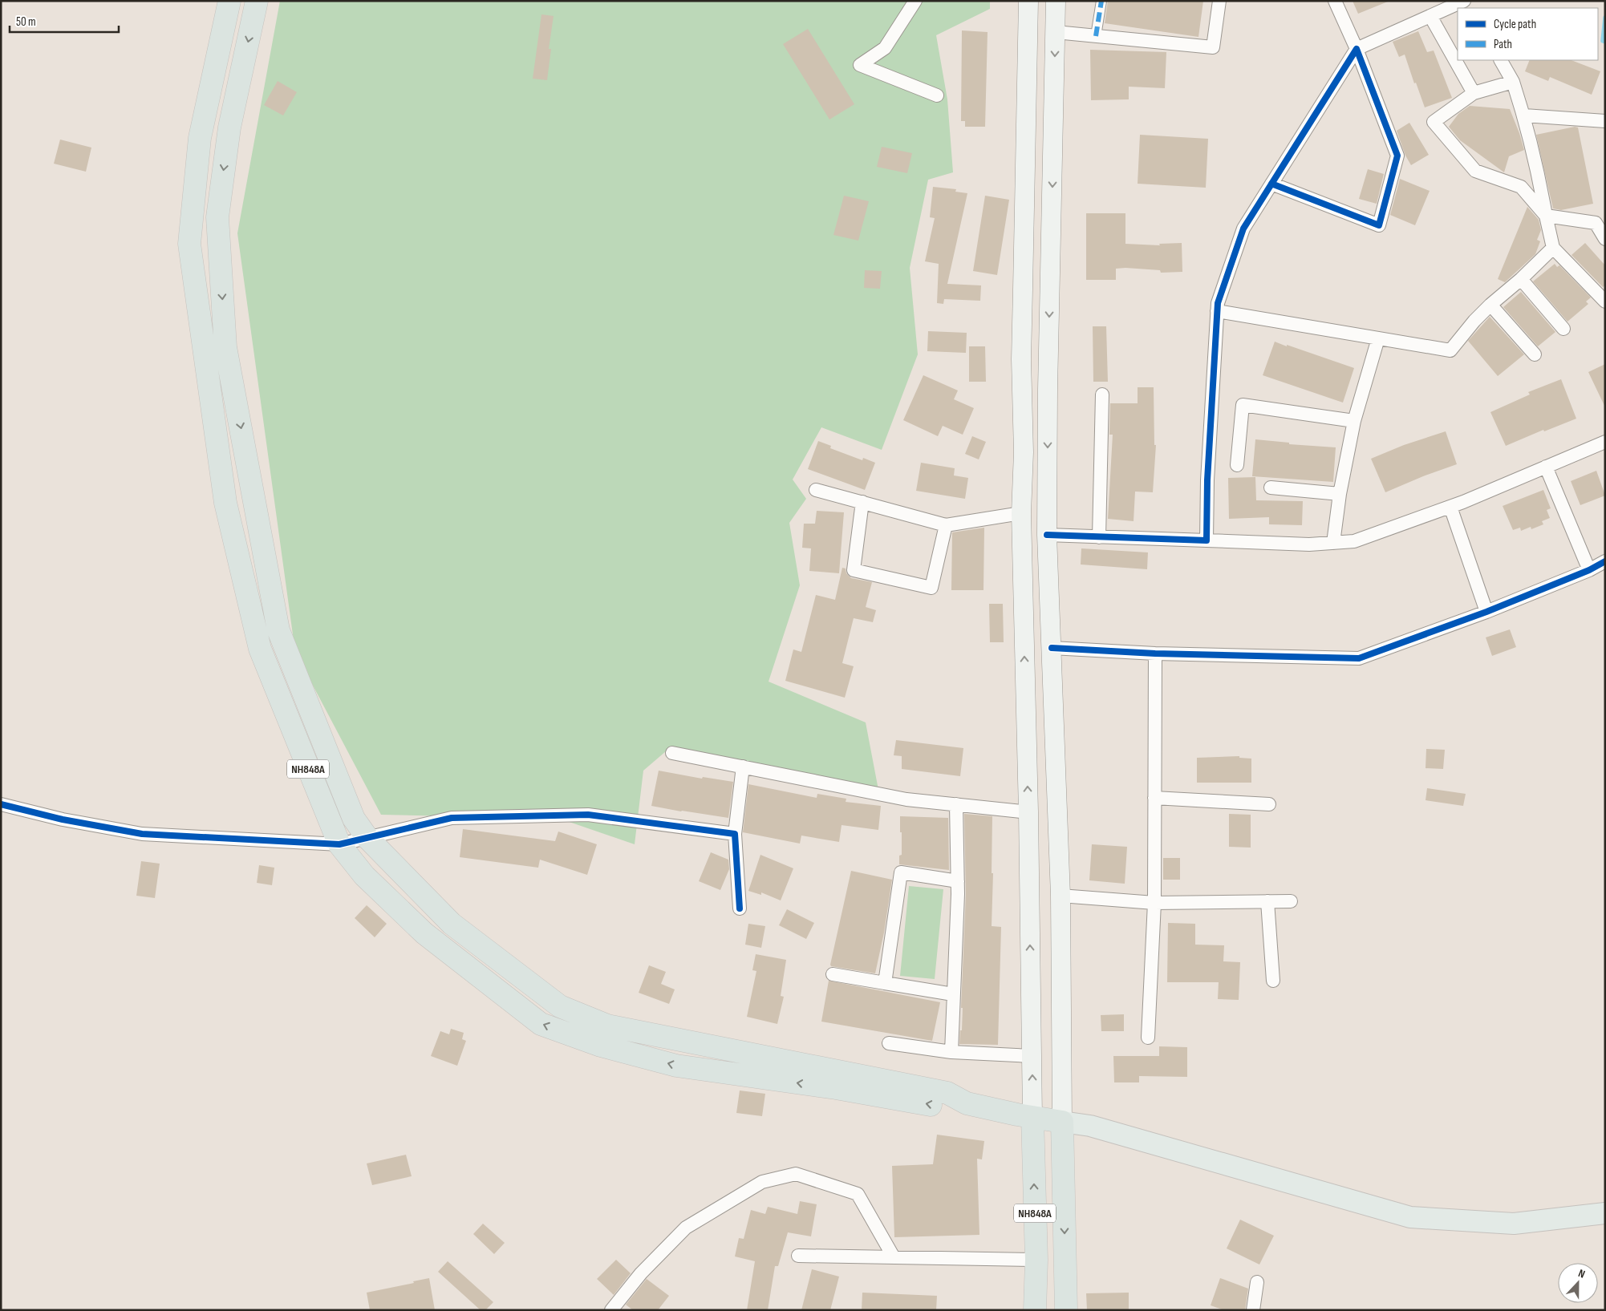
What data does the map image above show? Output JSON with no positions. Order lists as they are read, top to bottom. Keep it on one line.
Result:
{"streets":{"highway":["NH848A"]},"legend":["Cycle path","Path"],"scale_bar":"50 m","north":"top"}
